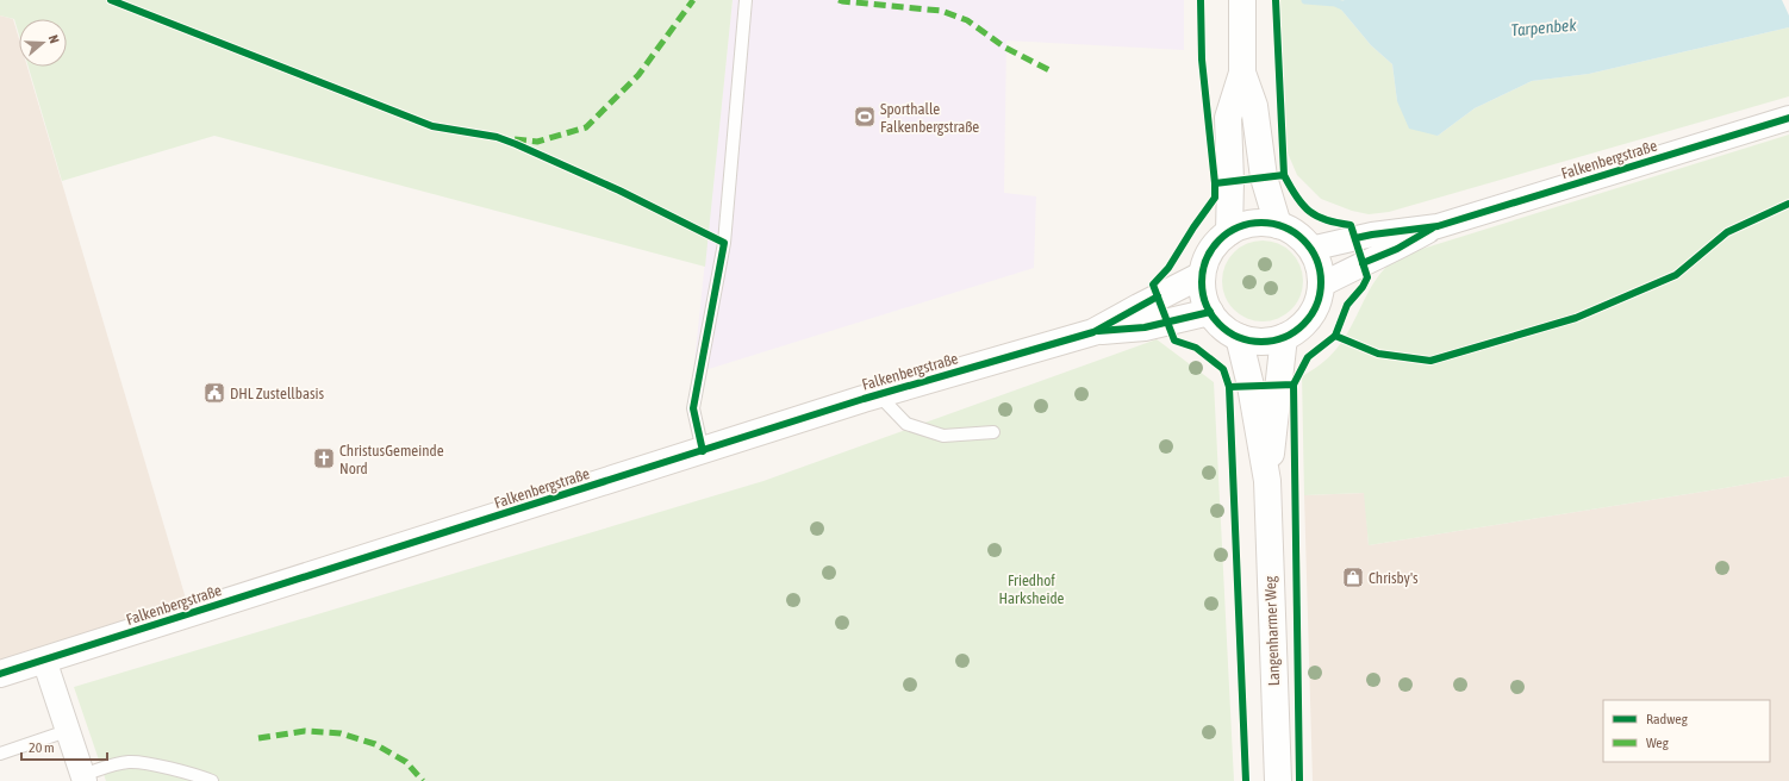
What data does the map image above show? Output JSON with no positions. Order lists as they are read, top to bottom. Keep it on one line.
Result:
{"streets":{"main road":["Falkenbergstraße","Langenharmer Weg"]},"crossings":[["Falkenbergstraße","Langenharmer Weg"]],"water":["Tarpenbek"],"parks":["Friedhof Harksheide"],"places":{"sports":["Sporthalle Falkenbergstraße"],"public building":["DHL Zustellbasis"],"church":["ChristusGemeinde Nord"],"shop":["Chrisby's"]},"legend":["Radweg","Weg"],"scale_bar":"20 m","north":"right"}
